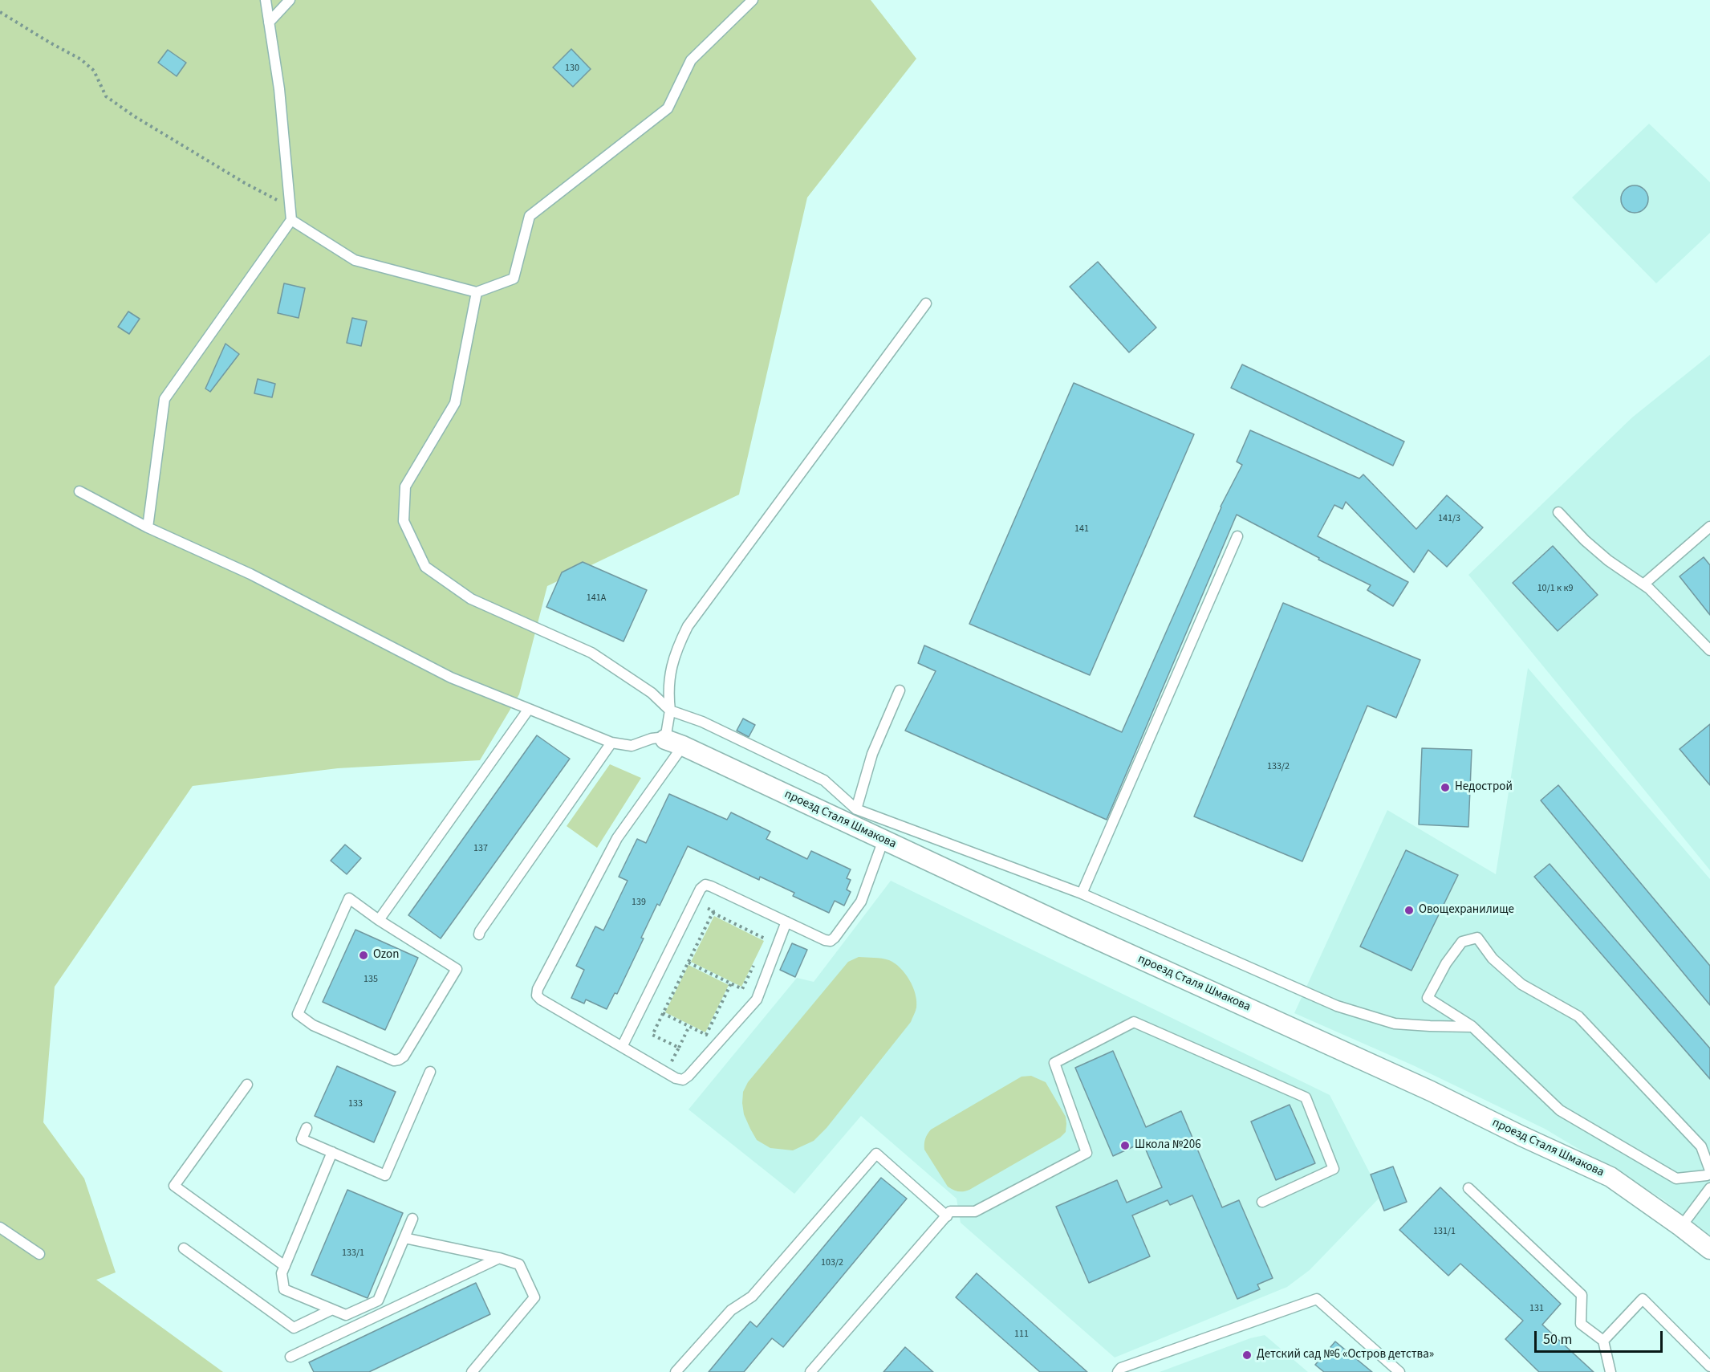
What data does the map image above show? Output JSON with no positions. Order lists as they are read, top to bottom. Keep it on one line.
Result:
{"streets":{"street":["проезд Сталя Шмакова"]},"places":["Недострой","Овощехранилище","Ozon","Школа №206","Детский сад №6 «Остров детства»"],"house_numbers":["130","141/3","141","10/1 к к9","141А","133/2","137","139","135","133","131/1","133/1","103/2","131","111"],"scale_bar":"50 m"}
